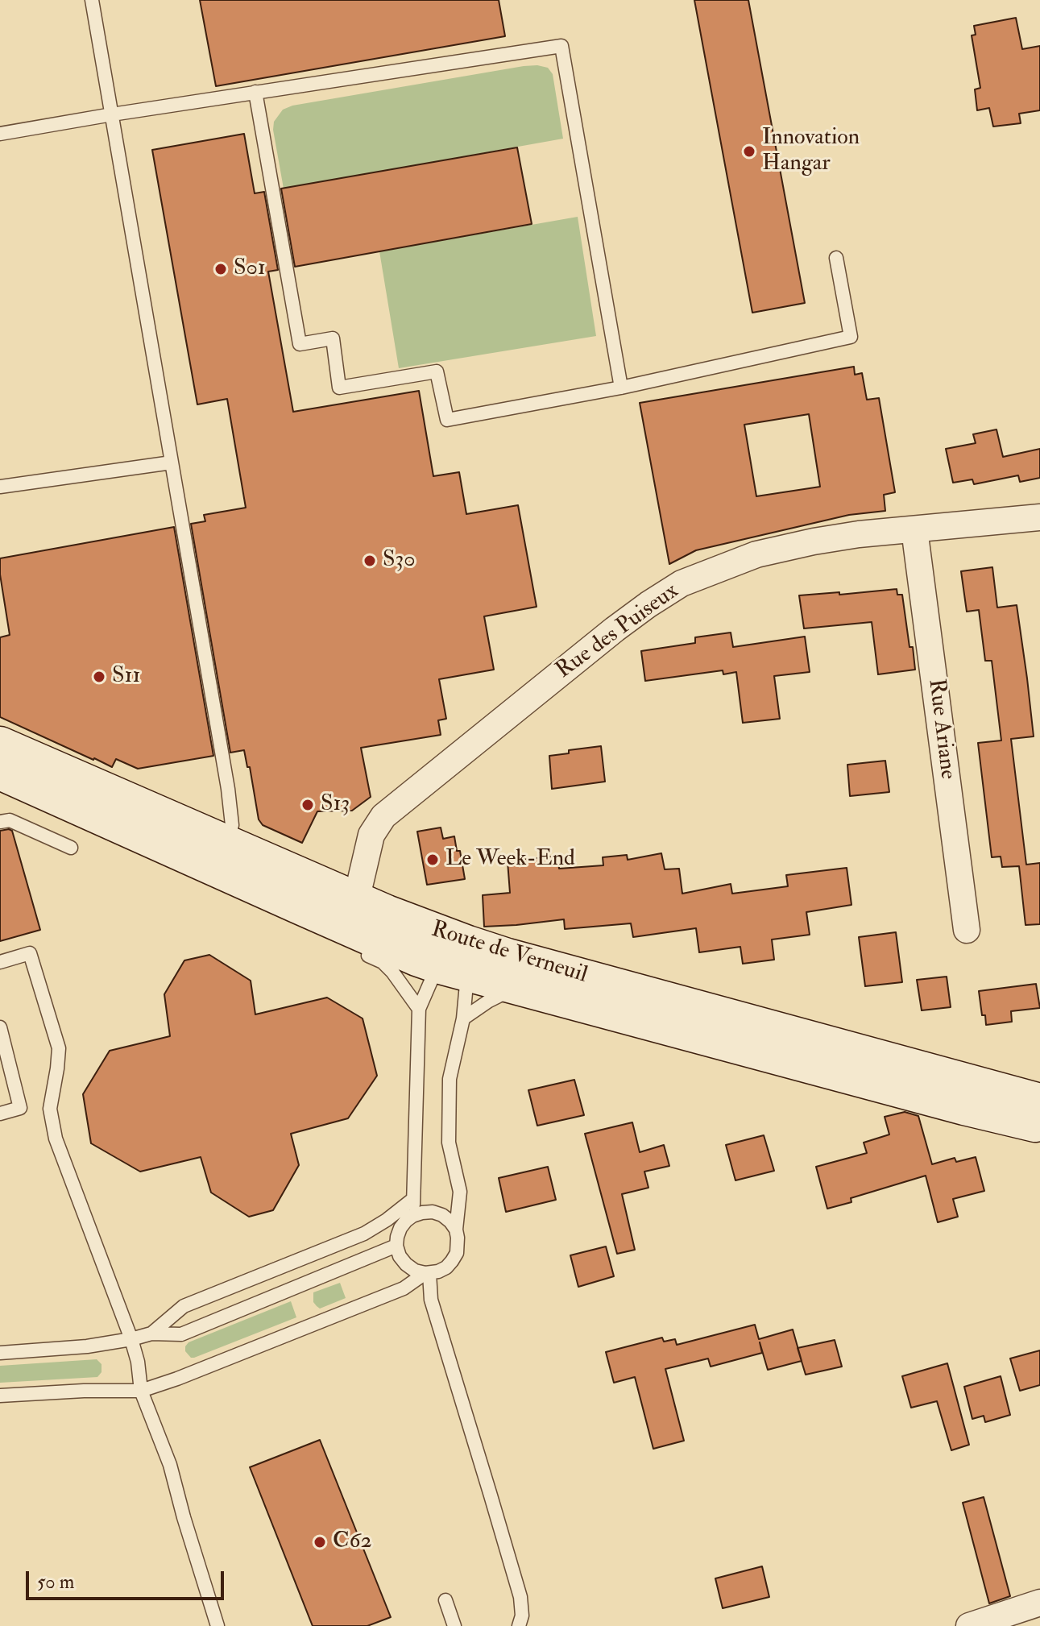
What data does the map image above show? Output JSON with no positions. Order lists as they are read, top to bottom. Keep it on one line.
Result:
{"streets":{"main road":["Route de Verneuil"],"street":["Rue des Puiseux","Rue Ariane"]},"crossings":[["Rue des Puiseux","Rue Ariane"],["Rue des Puiseux","Route de Verneuil"]],"places":["Innovation Hangar","S01","S30","S11","S13","Le Week-End","C62"],"scale_bar":"50 m"}
